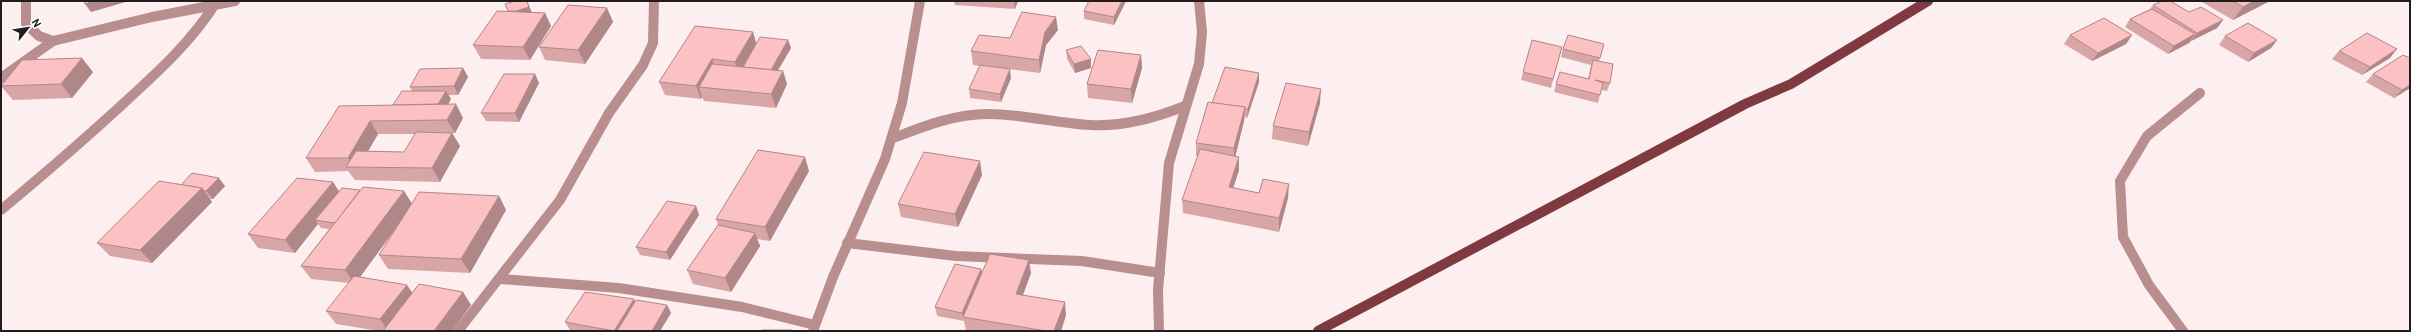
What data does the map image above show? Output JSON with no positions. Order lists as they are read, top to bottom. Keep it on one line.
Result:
{"north":"top right"}
